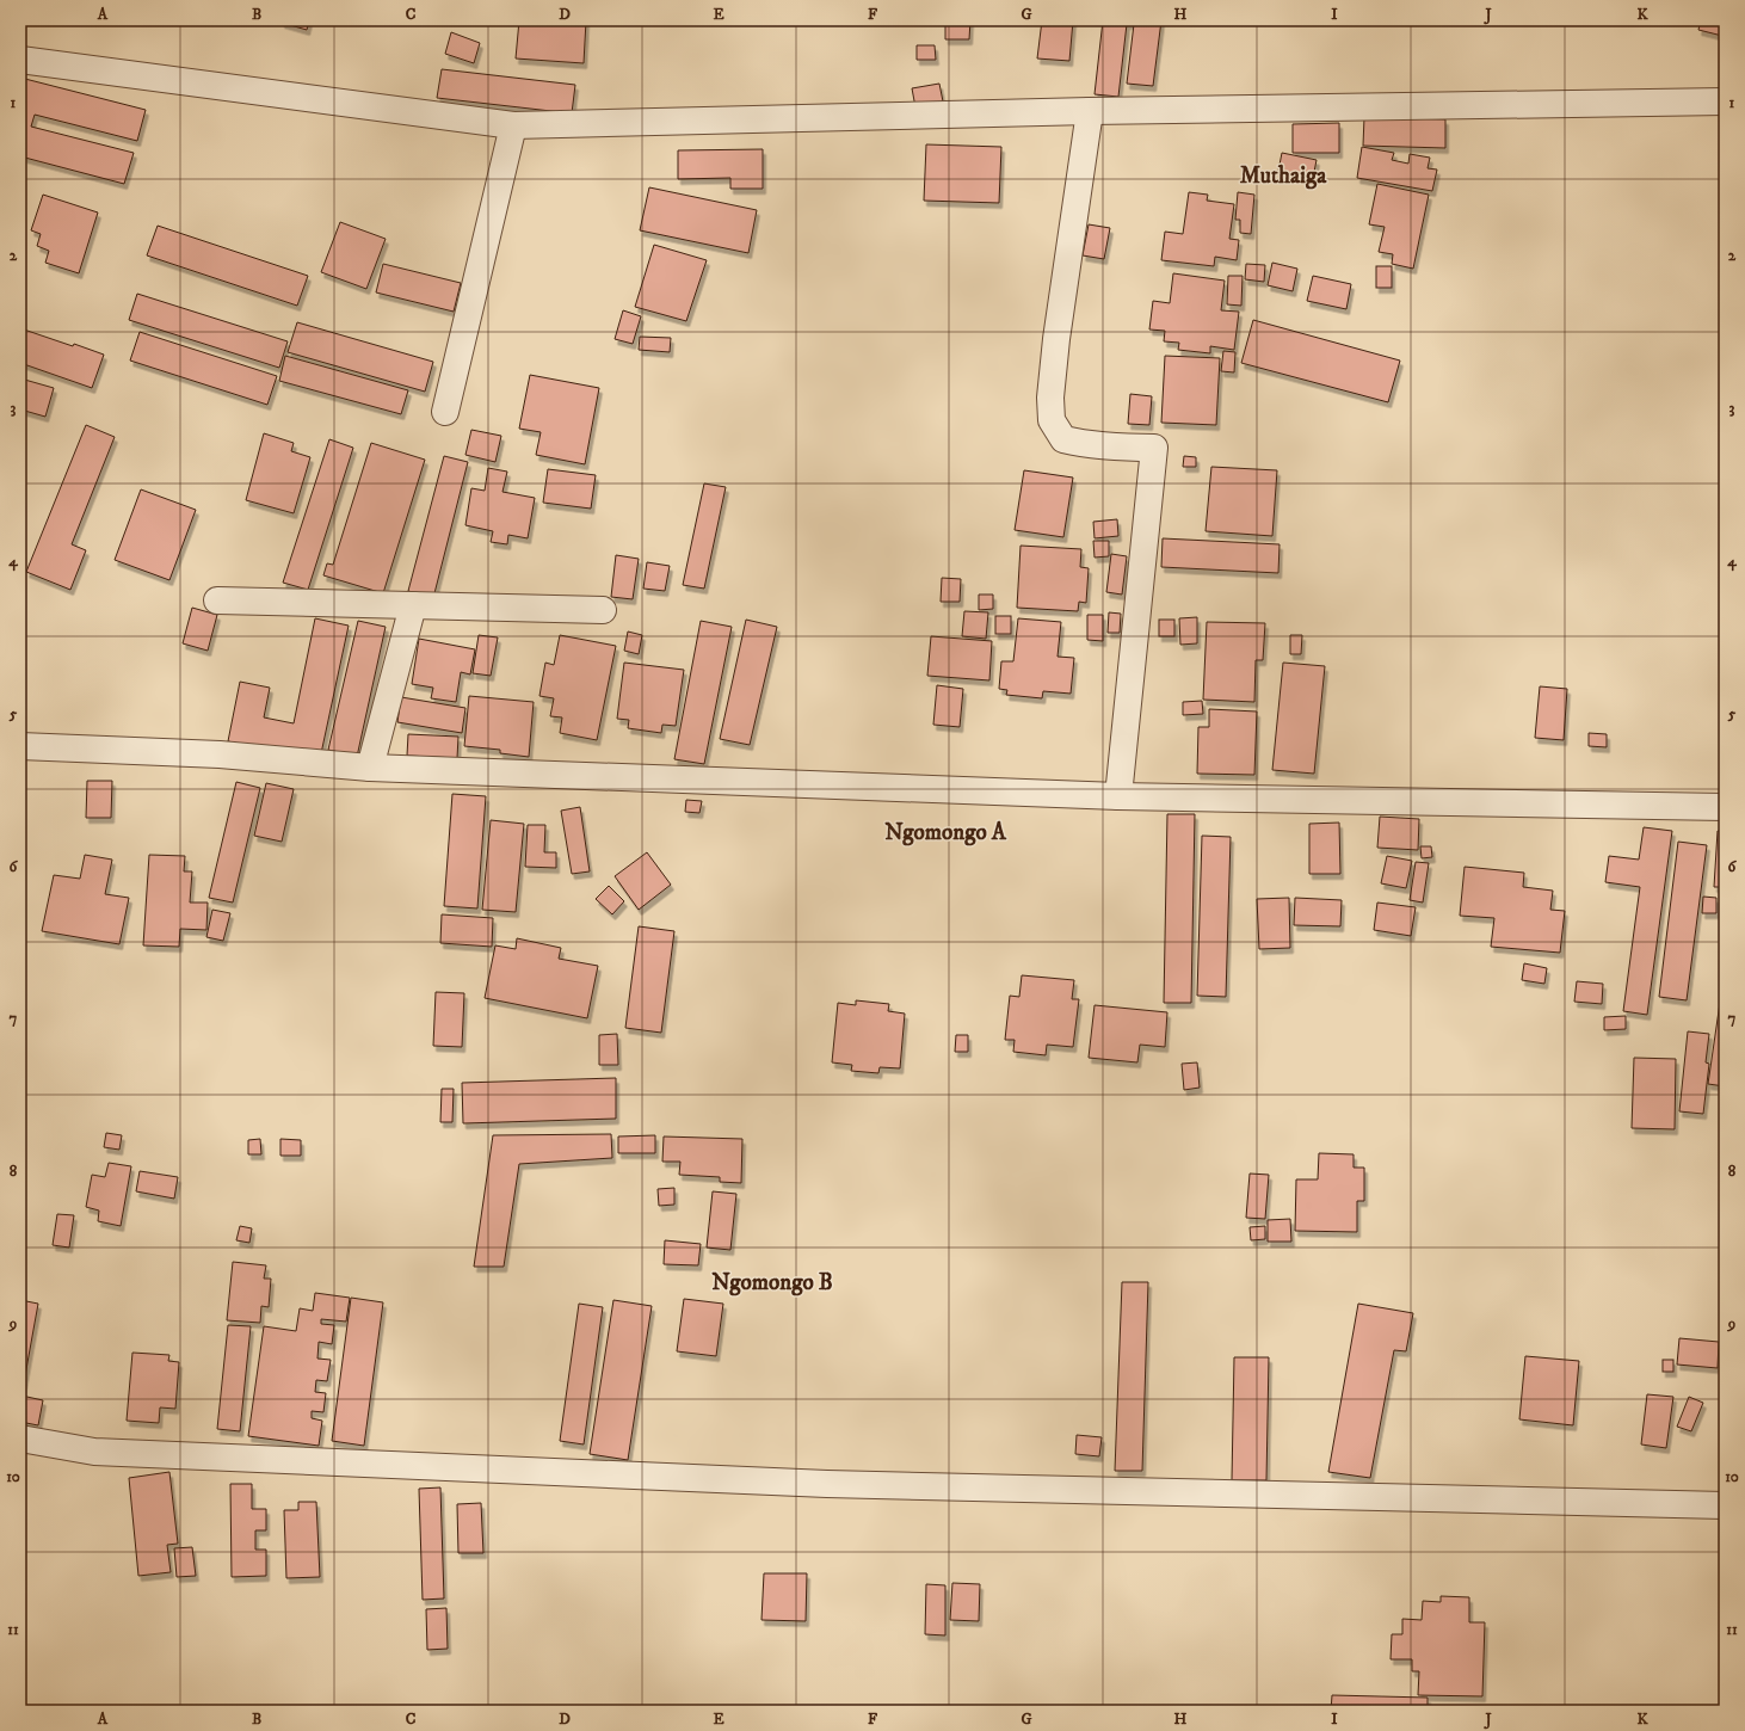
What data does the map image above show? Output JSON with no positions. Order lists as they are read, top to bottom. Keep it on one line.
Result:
{"districts":["Muthaiga","Ngomongo A","Ngomongo B"],"grid":{"columns":["A","B","C","D","E","F","G","H","I","J","K"],"rows":["1","2","3","4","5","6","7","8","9","10","11"]}}
